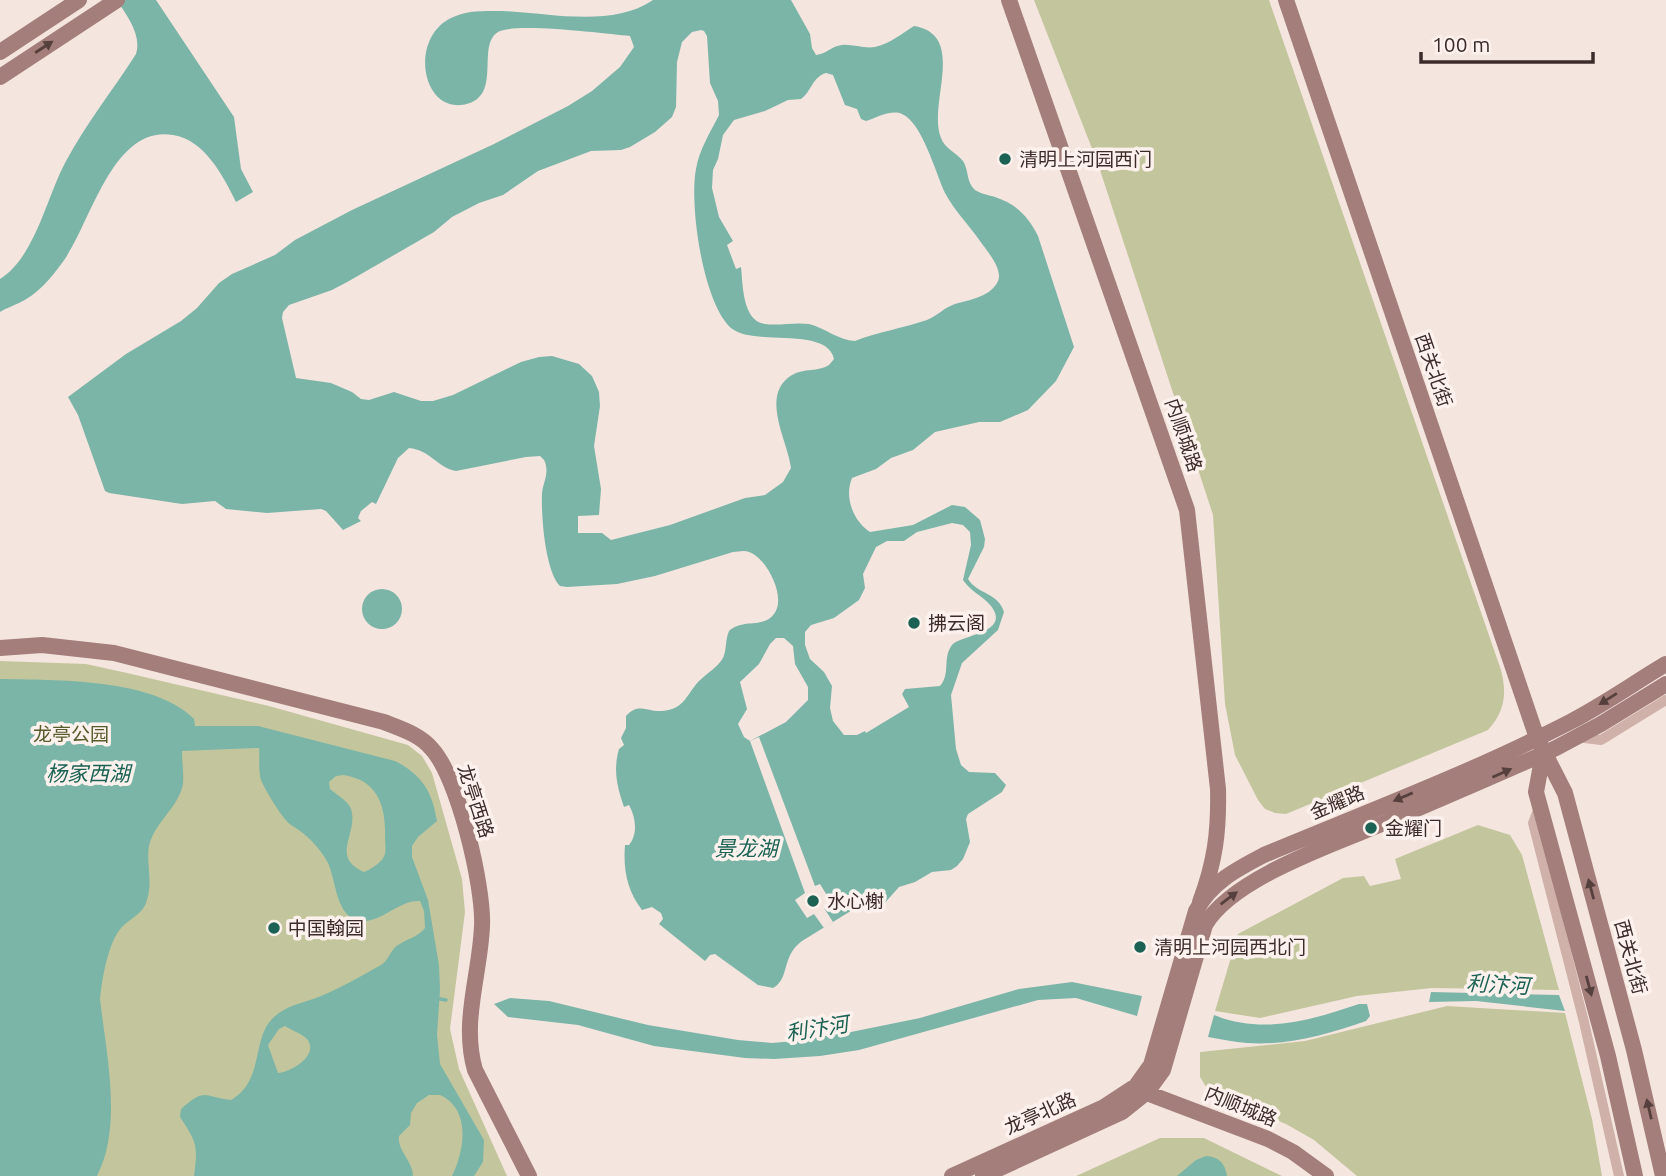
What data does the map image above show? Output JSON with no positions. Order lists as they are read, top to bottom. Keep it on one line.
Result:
{"streets":{"street":["西关北街","内顺城路","龙亭西路","金耀路","龙亭北路"]},"crossings":[["西关北街","金耀路"],["内顺城路","金耀路"],["内顺城路","龙亭北路"],["金耀路","龙亭北路"]],"water":["杨家西湖","景龙湖","利汴河"],"parks":["龙亭公园"],"places":["清明上河园西门","拂云阁","金耀门","水心榭","中国翰园","清明上河园西北门"],"scale_bar":"100 m"}
